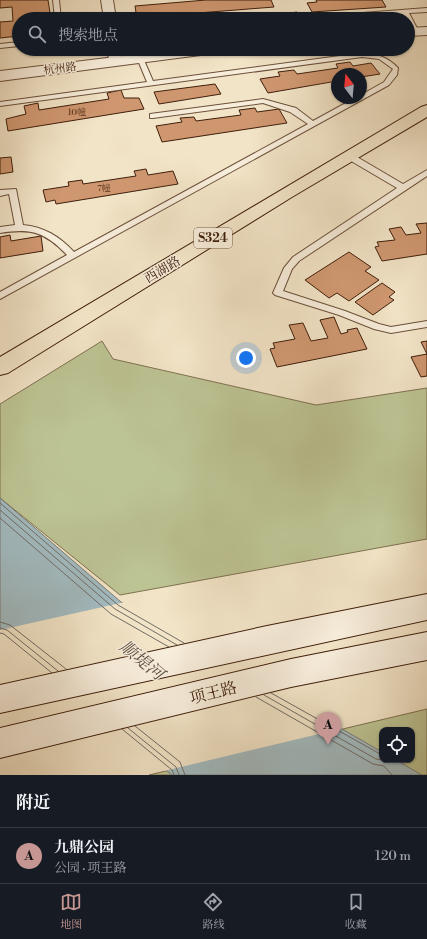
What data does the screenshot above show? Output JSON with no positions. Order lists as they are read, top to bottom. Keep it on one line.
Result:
{"streets":{"main road":["杭州路","S324","西湖路","项王路"]},"water":["顺堤河"],"house_numbers":["10幢","7幢"],"north":"top","page":{"search":"搜索地点","pins":"A","heading":"附近","list":[{"mark":"A","name":"九鼎公园","note":"公园 · 项王路","value":"120 m"}],"nav":["地图","路线","收藏"]}}
